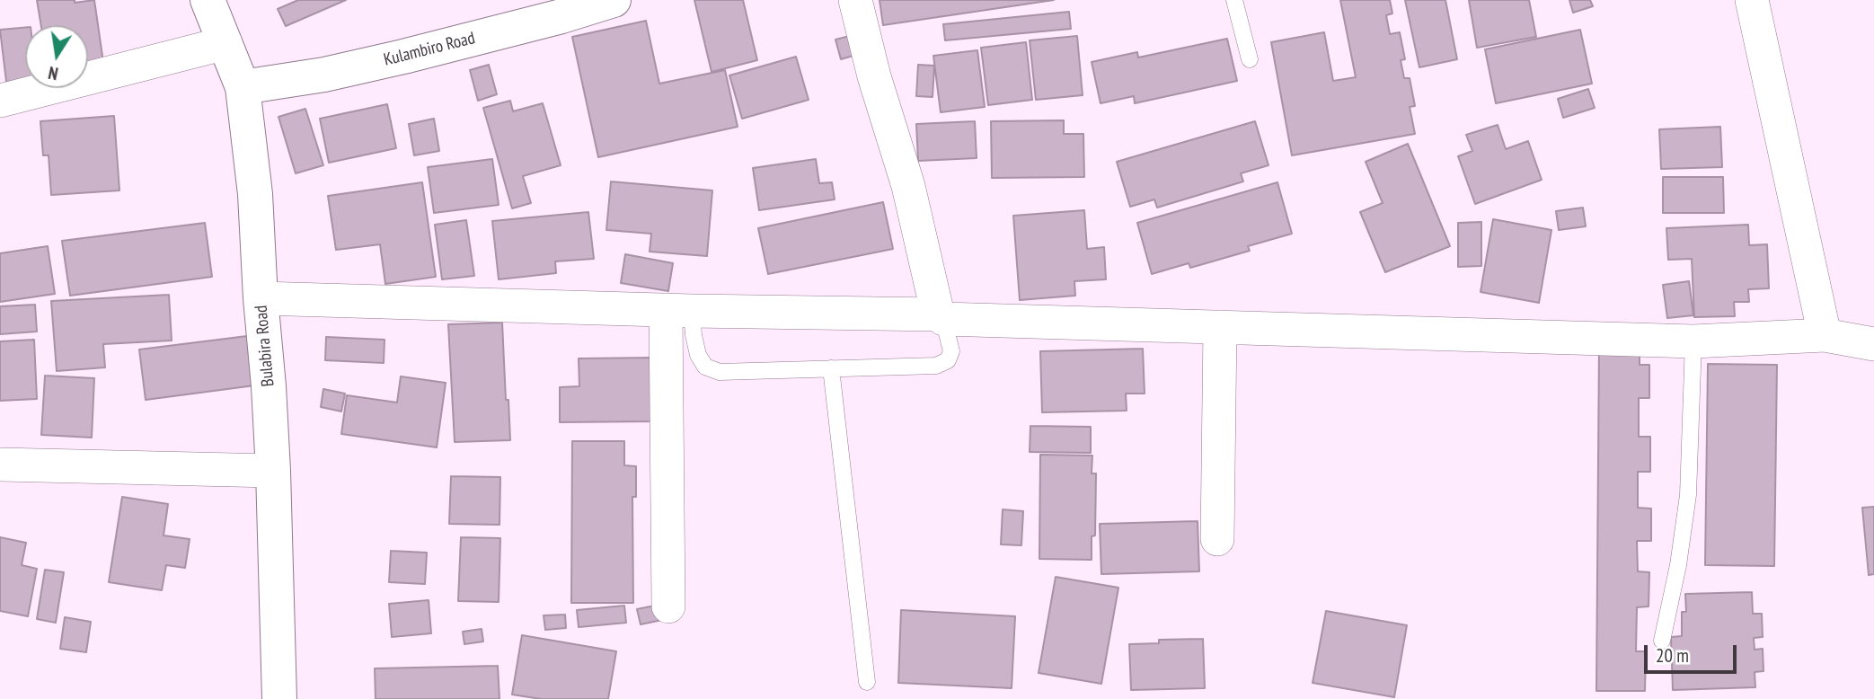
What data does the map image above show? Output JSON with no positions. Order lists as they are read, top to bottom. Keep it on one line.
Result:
{"streets":{"street":["Kulambiro Road","Bulabira Road"]},"crossings":[["Kulambiro Road","Bulabira Road"]],"scale_bar":"20 m","north":"bottom"}
